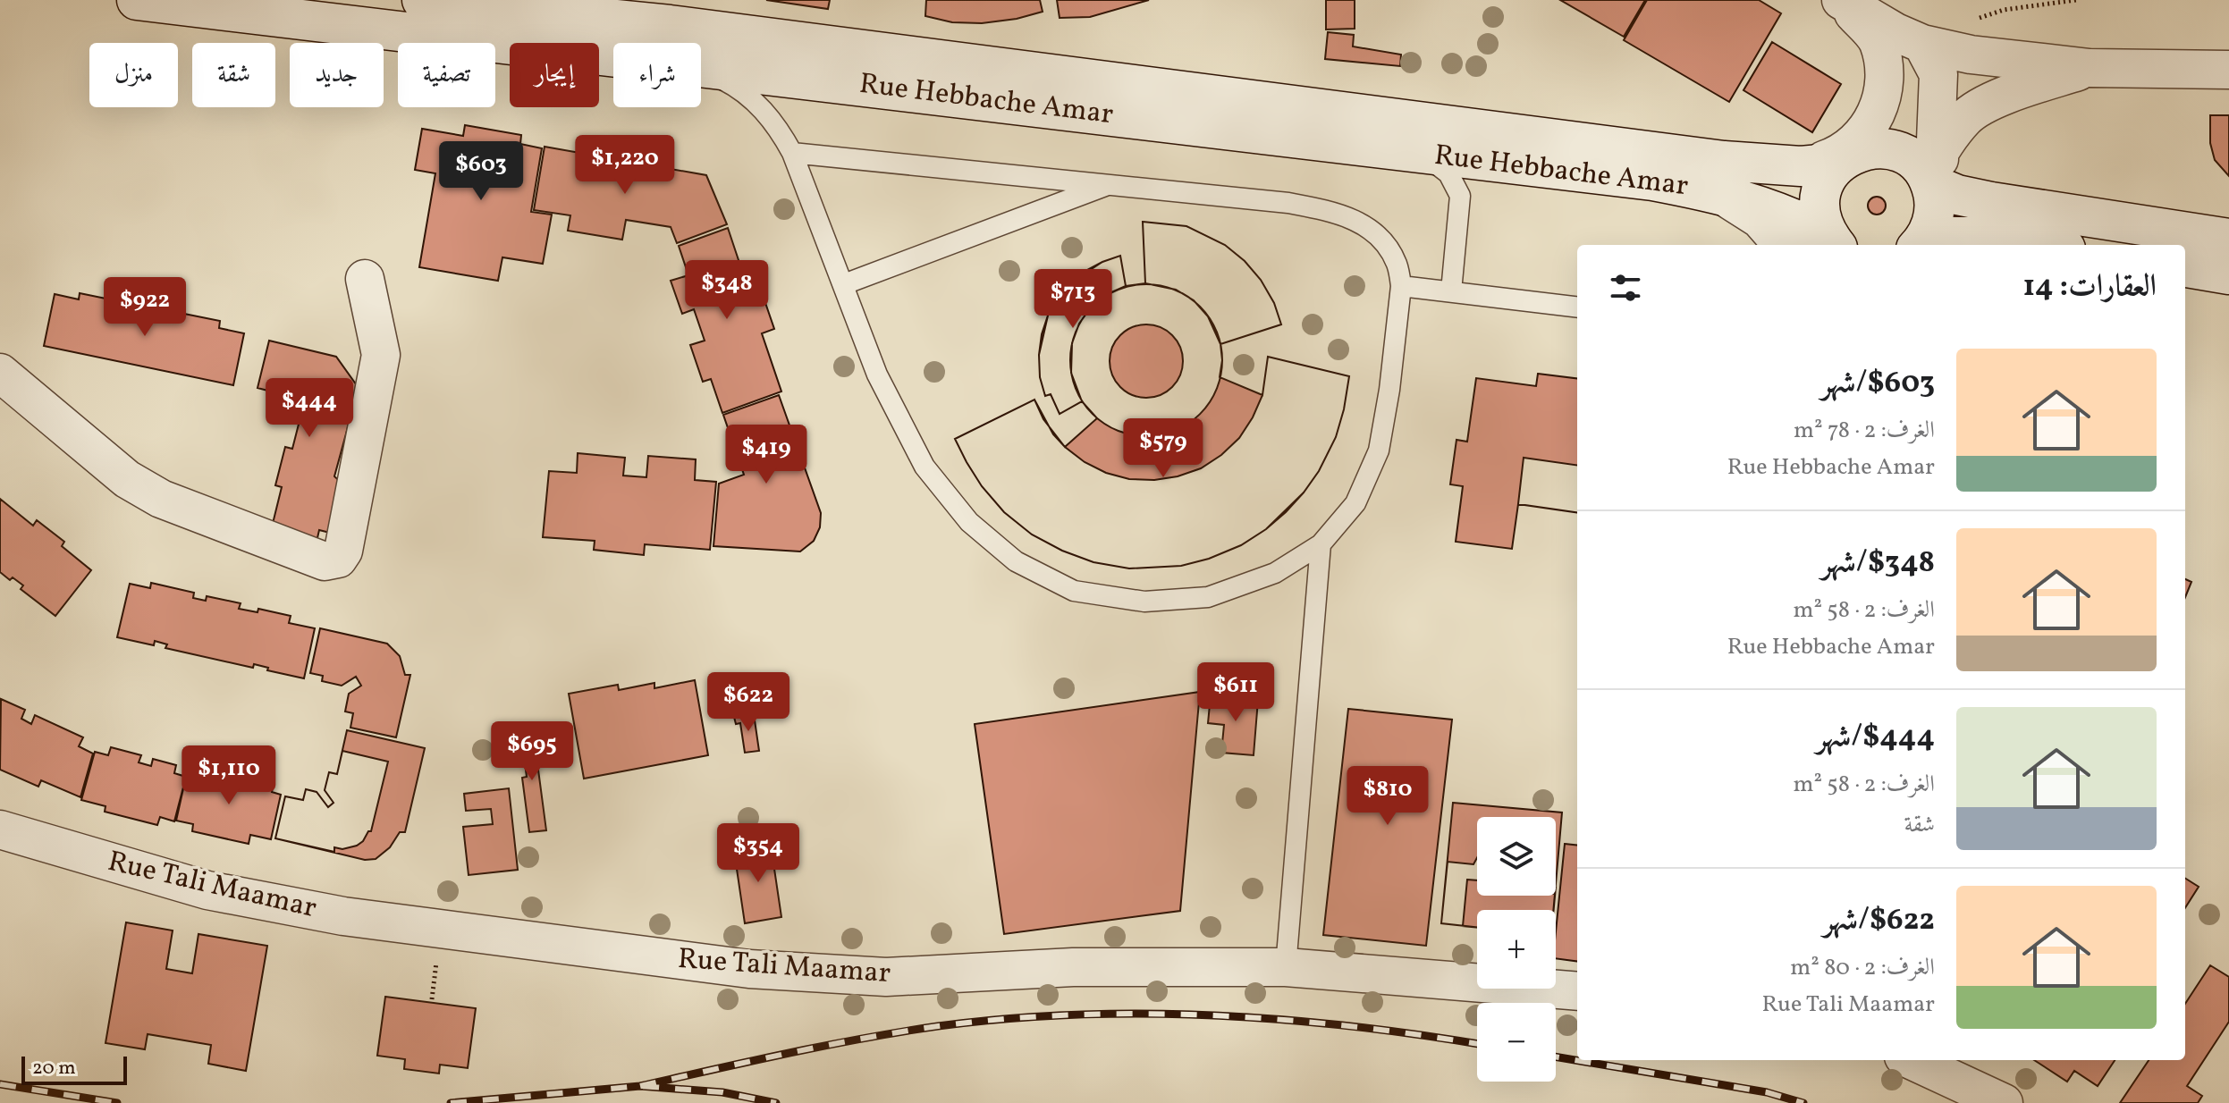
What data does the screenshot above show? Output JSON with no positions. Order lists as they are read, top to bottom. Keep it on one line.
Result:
{"streets":{"main road":["Rue Hebbache Amar"],"street":["Rue Tali Maamar"]},"scale_bar":"20 m","page":{"chip":["شراء","إيجار","تصفية","جديد","شقة","منزل"],"price":["$1,220","$603","$348","$713","$922","$444","$579","$419","$611","$622","$695","$1,110","$810","$354"],"heading":"العقارات: 14","list":[{"name":"$603/شهر","note":"الغرف: 2 · 78 m² · Rue Hebbache Amar"},{"name":"$348/شهر","note":"الغرف: 2 · 58 m² · Rue Hebbache Amar"},{"name":"$444/شهر","note":"الغرف: 2 · 58 m² · شقة"},{"name":"$622/شهر","note":"الغرف: 2 · 80 m² · Rue Tali Maamar"}],"map_buttons":["+","−"],"scale":"20 m"}}
